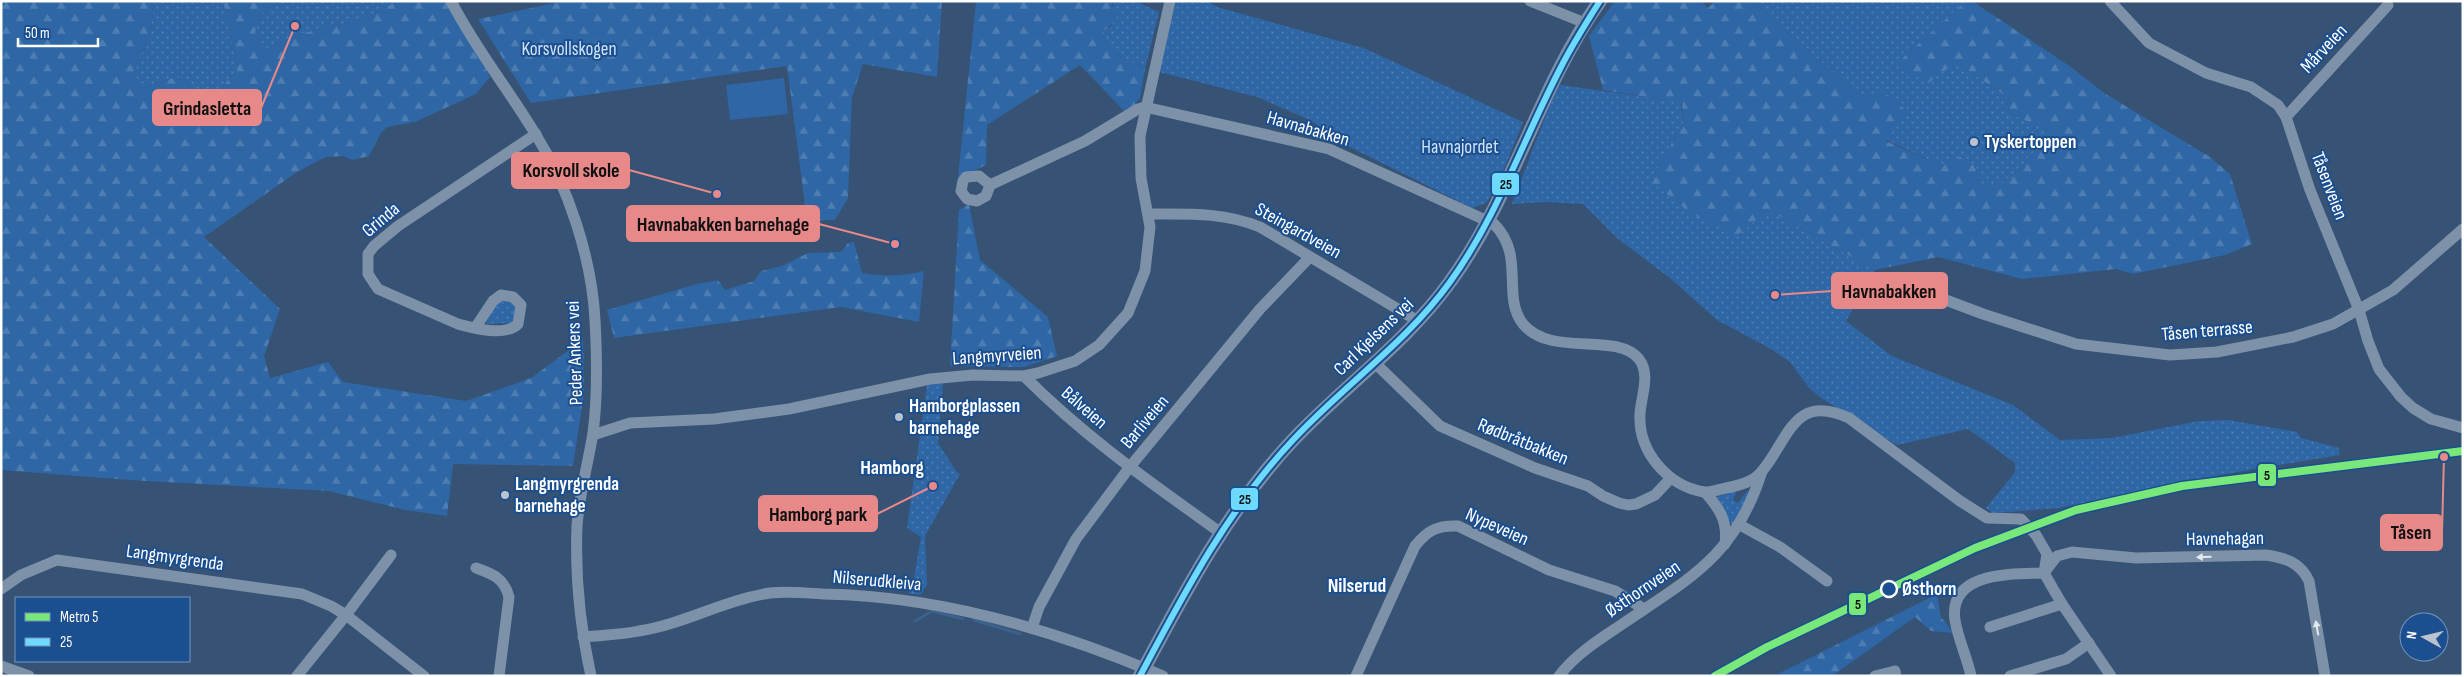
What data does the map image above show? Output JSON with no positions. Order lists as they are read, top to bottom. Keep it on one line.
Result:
{"streets":{"main road":["Carl Kjelsens vei"],"street":["Mårveien","Havnabakken","Tåsenveien","Grinda","Steingardveien","Tåsen terrasse","Peder Ankers vei","Langmyrveien","Bålveien","Barliveien","Rødbråtbakken","Nypeveien","Havnehagan","Langmyrgrenda","Nilserudkleiva","Østhornveien"]},"crossings":[["Mårveien","Tåsenveien"],["Havnabakken","Carl Kjelsens vei"],["Havnabakken","Langmyrveien"],["Havnabakken","Rødbråtbakken"],["Tåsenveien","Tåsen terrasse"],["Grinda","Peder Ankers vei"],["Steingardveien","Carl Kjelsens vei"],["Steingardveien","Langmyrveien"],["Steingardveien","Barliveien"],["Carl Kjelsens vei","Bålveien"],["Carl Kjelsens vei","Rødbråtbakken"],["Carl Kjelsens vei","Nilserudkleiva"],["Peder Ankers vei","Langmyrveien"],["Peder Ankers vei","Nilserudkleiva"],["Langmyrveien","Bålveien"],["Bålveien","Barliveien"],["Barliveien","Nilserudkleiva"],["Nypeveien","Østhornveien"]],"districts":["Hamborg","Nilserud"],"parks":["Korsvollskogen","Havnajordet"],"places":["Grindasletta","Tyskertoppen","Korsvoll skole","Havnabakken barnehage","Havnabakken","Hamborgplassen barnehage","Tåsen","Hamborg park","Langmyrgrenda barnehage","Østhorn"],"lines":["transit line 25","metro line 5"],"legend":["Metro 5","25"],"scale_bar":"50 m","north":"left"}
